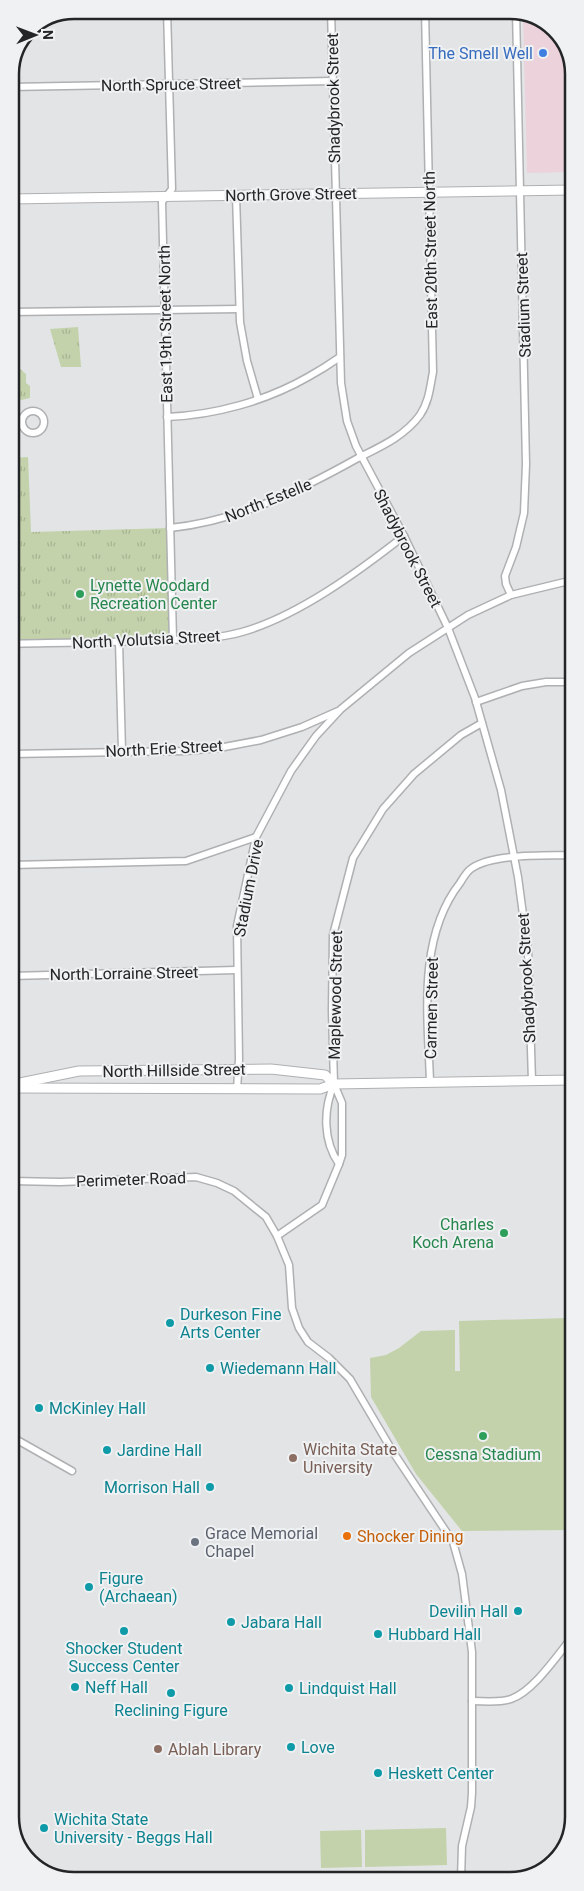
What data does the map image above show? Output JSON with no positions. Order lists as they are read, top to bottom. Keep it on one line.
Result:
{"streets":{"main road":["North Grove Street","North Hillside Street"],"street":["North Spruce Street","Shadybrook Street","East 20th Street North","Stadium Street","East 19th Street North","North Estelle","North Volutsia Street","North Erie Street","Stadium Drive","North Lorraine Street","Maplewood Street","Carmen Street","Perimeter Road"]},"crossings":[["North Spruce Street","Shadybrook Street"],["North Spruce Street","East 19th Street North"],["Shadybrook Street","North Grove Street"],["Shadybrook Street","East 20th Street North"],["Shadybrook Street","North Estelle"],["Shadybrook Street","North Volutsia Street"],["Shadybrook Street","Stadium Drive"],["Shadybrook Street","Maplewood Street"],["Shadybrook Street","Carmen Street"],["Shadybrook Street","North Hillside Street"],["North Grove Street","East 20th Street North"],["North Grove Street","Stadium Street"],["North Grove Street","East 19th Street North"],["East 20th Street North","North Estelle"],["Stadium Street","Stadium Drive"],["East 19th Street North","North Estelle"],["East 19th Street North","North Volutsia Street"],["North Erie Street","Stadium Drive"],["Stadium Drive","North Lorraine Street"],["Stadium Drive","North Hillside Street"],["Maplewood Street","North Hillside Street"],["Carmen Street","North Hillside Street"]],"places":["The Smell Well","Lynette Woodard Recreation Center","Charles Koch Arena","Durkeson Fine Arts Center","Wiedemann Hall","McKinley Hall","Cessna Stadium","Jardine Hall","Wichita State University","Morrison Hall","Shocker Dining","Grace Memorial Chapel","Figure (Archaean)","Devilin Hall","Jabara Hall","Shocker Student Success Center","Hubbard Hall","Neff Hall","Lindquist Hall","Reclining Figure","Love","Ablah Library","Heskett Center","Wichita State University - Beggs Hall"],"north":"right"}
